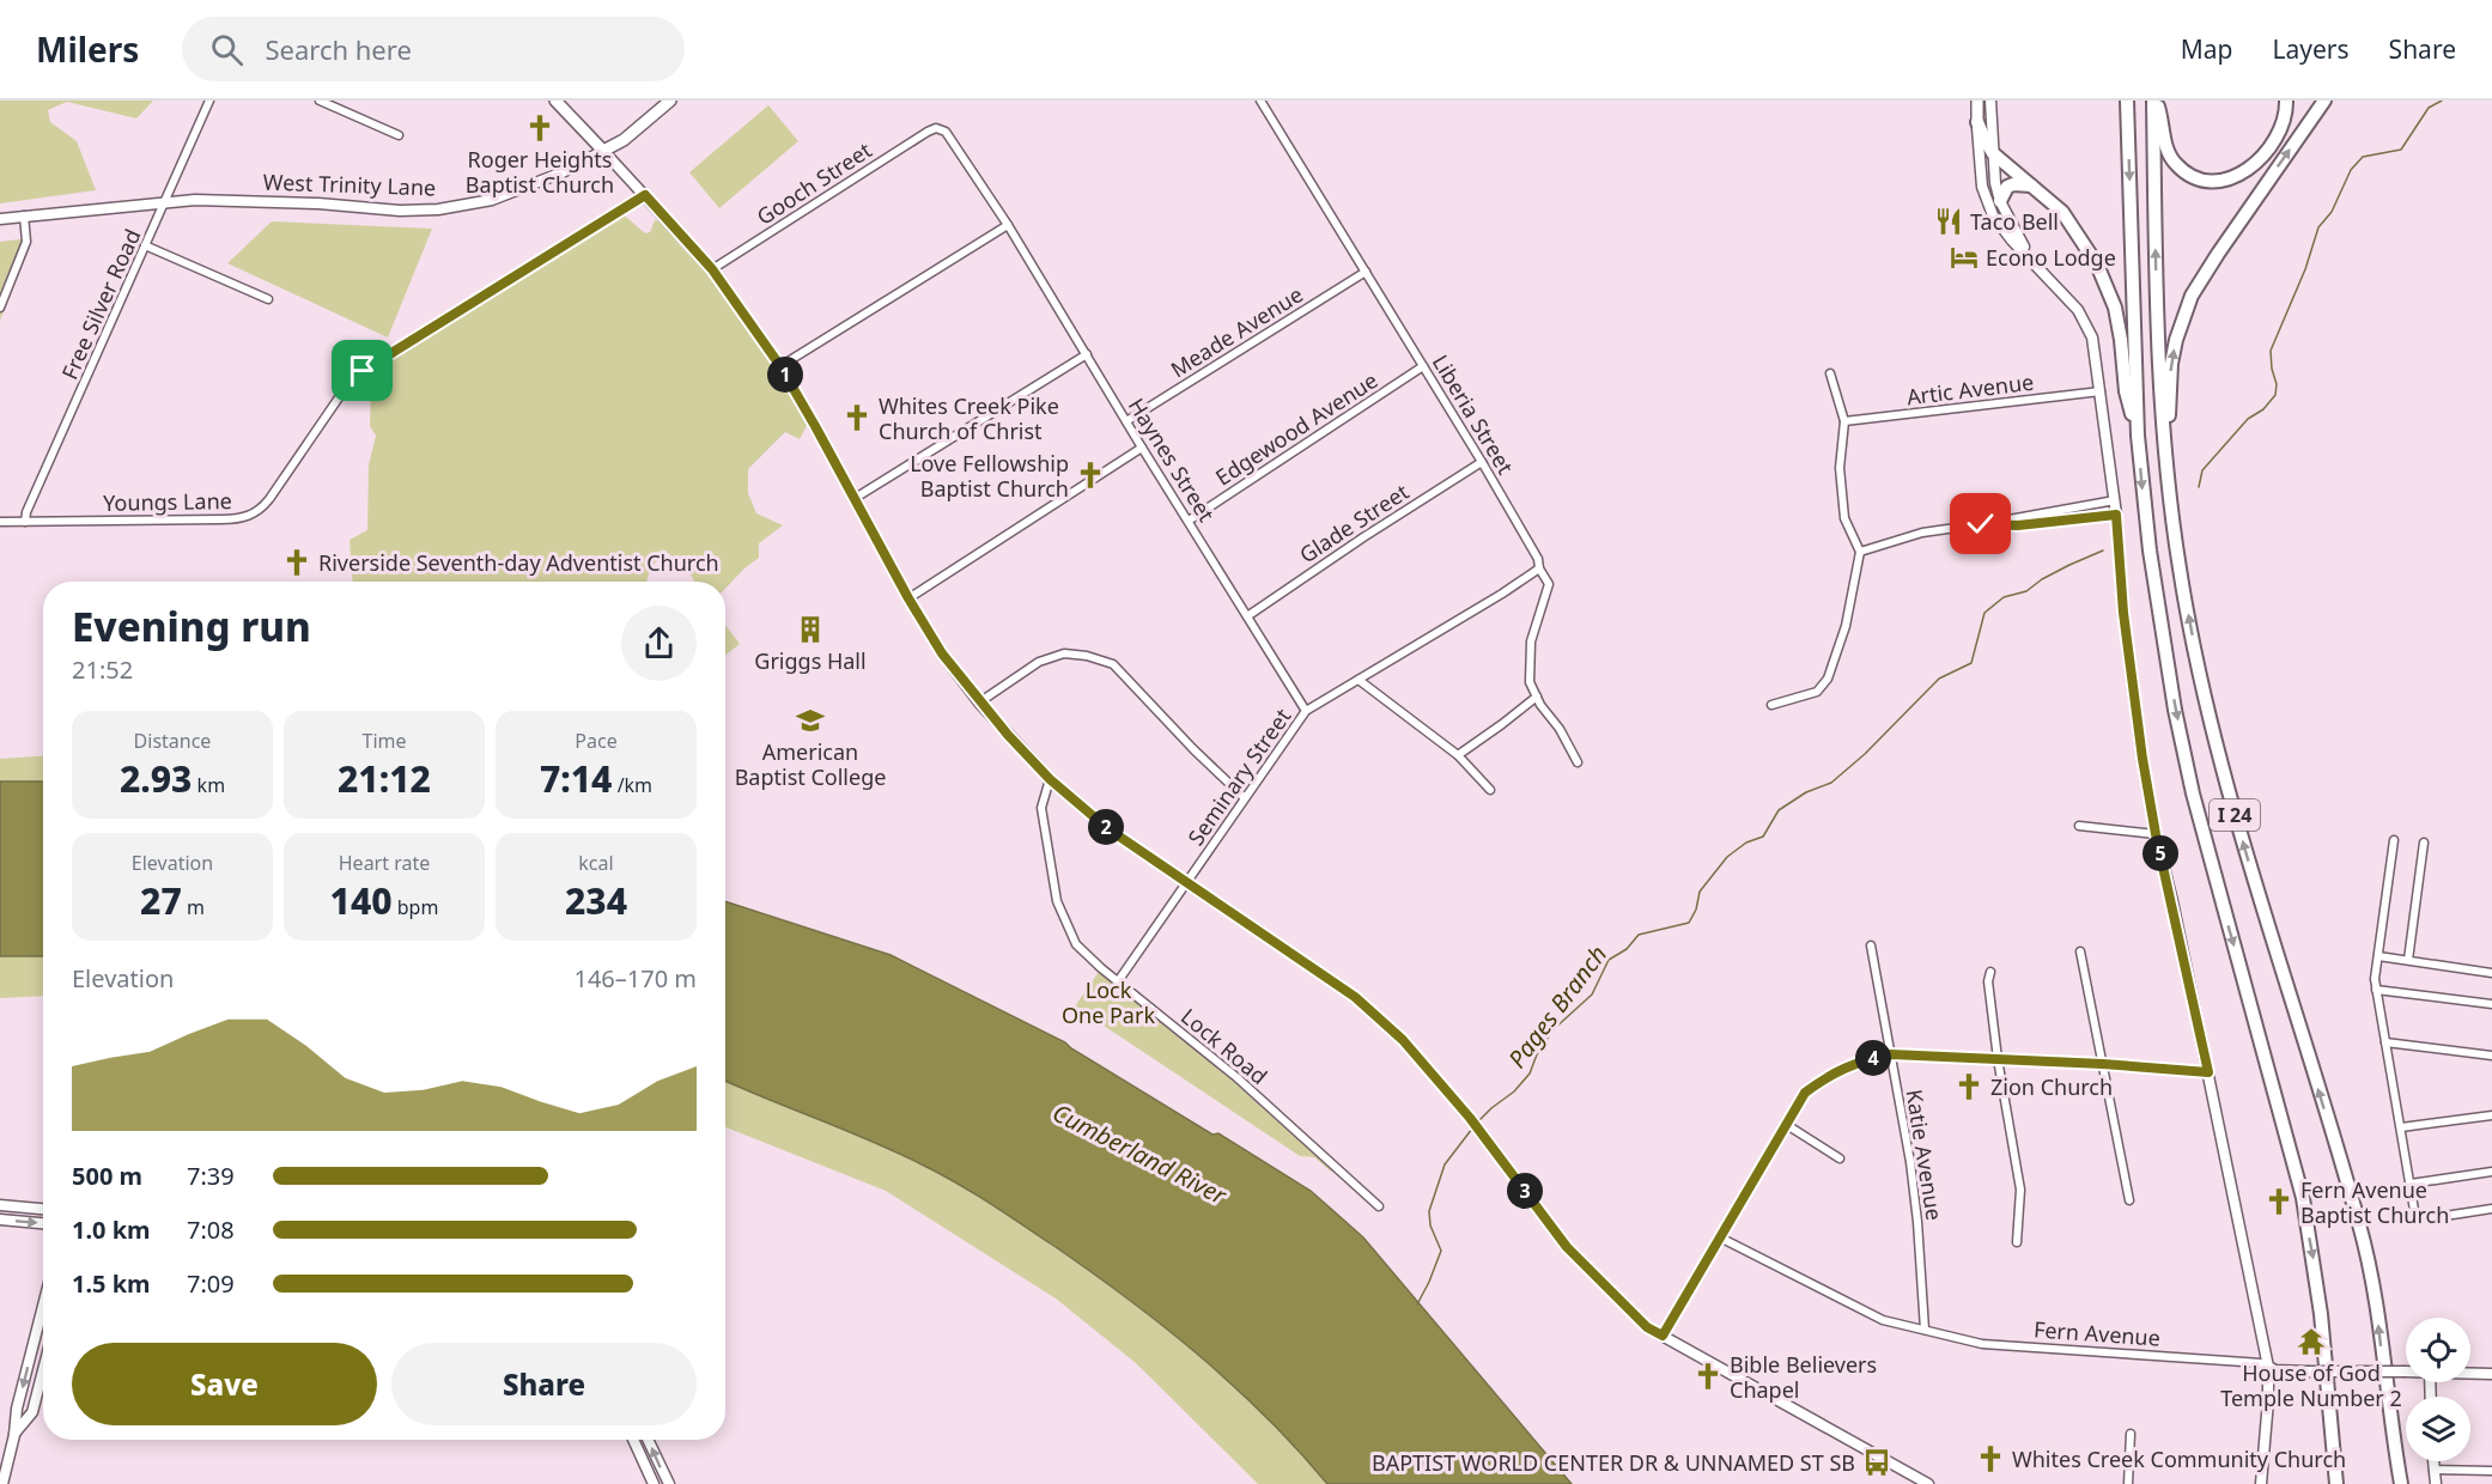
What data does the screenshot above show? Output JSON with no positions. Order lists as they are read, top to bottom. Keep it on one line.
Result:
{"streets":{"highway":["I 24"],"main road":["West Trinity Lane"],"street":["Gooch Street","Free Silver Road","Meade Avenue","Artic Avenue","Liberia Street","Edgewood Avenue","Haynes Street","Youngs Lane","Glade Street","Seminary Street","Lock Road","Katie Avenue","Fern Avenue"]},"crossings":[["Gooch Street","Haynes Street"],["West Trinity Lane","Free Silver Road"],["Free Silver Road","Youngs Lane"],["Meade Avenue","Liberia Street"],["Meade Avenue","Haynes Street"],["Liberia Street","Edgewood Avenue"],["Liberia Street","Glade Street"],["Liberia Street","Seminary Street"],["Edgewood Avenue","Haynes Street"],["Haynes Street","Glade Street"],["Haynes Street","Seminary Street"],["Seminary Street","Lock Road"],["Katie Avenue","Fern Avenue"]],"water":["Pages Branch","Cumberland River"],"parks":["Lock One Park"],"places":{"church":["Roger Heights Baptist Church","Whites Creek Pike Church of Christ","Love Fellowship Baptist Church","Riverside Seventh-day Adventist Church","Zion Church","Fern Avenue Baptist Church","Bible Believers Chapel","Whites Creek Community Church"],"restaurant":["Taco Bell"],"hotel":["Econo Lodge"],"building":["Griggs Hall"],"school or university":["American Baptist College"],"temple":["House of God Temple Number 2"],"bus stop":["BAPTIST WORLD CENTER DR & UNNAMED ST SB"]},"page":{"header":"Milers","search":"Search here","nav":["Map","Layers","Share"],"pins":["1","2","5","4","3"],"heading":["Evening run","21:52"],"stats":[["Distance","2.93 km"],["Time","21:12"],["Pace","7:14 /km"],["Elevation","27 m"],["Heart rate","140 bpm"],["kcal","234"]],"chart":["Elevation","146–170 m"],"list":[{"name":"500 m","note":"7:39"},{"name":"1.0 km","note":"7:08"},{"name":"1.5 km","note":"7:09"}],"buttons":["Save","Share"]}}
